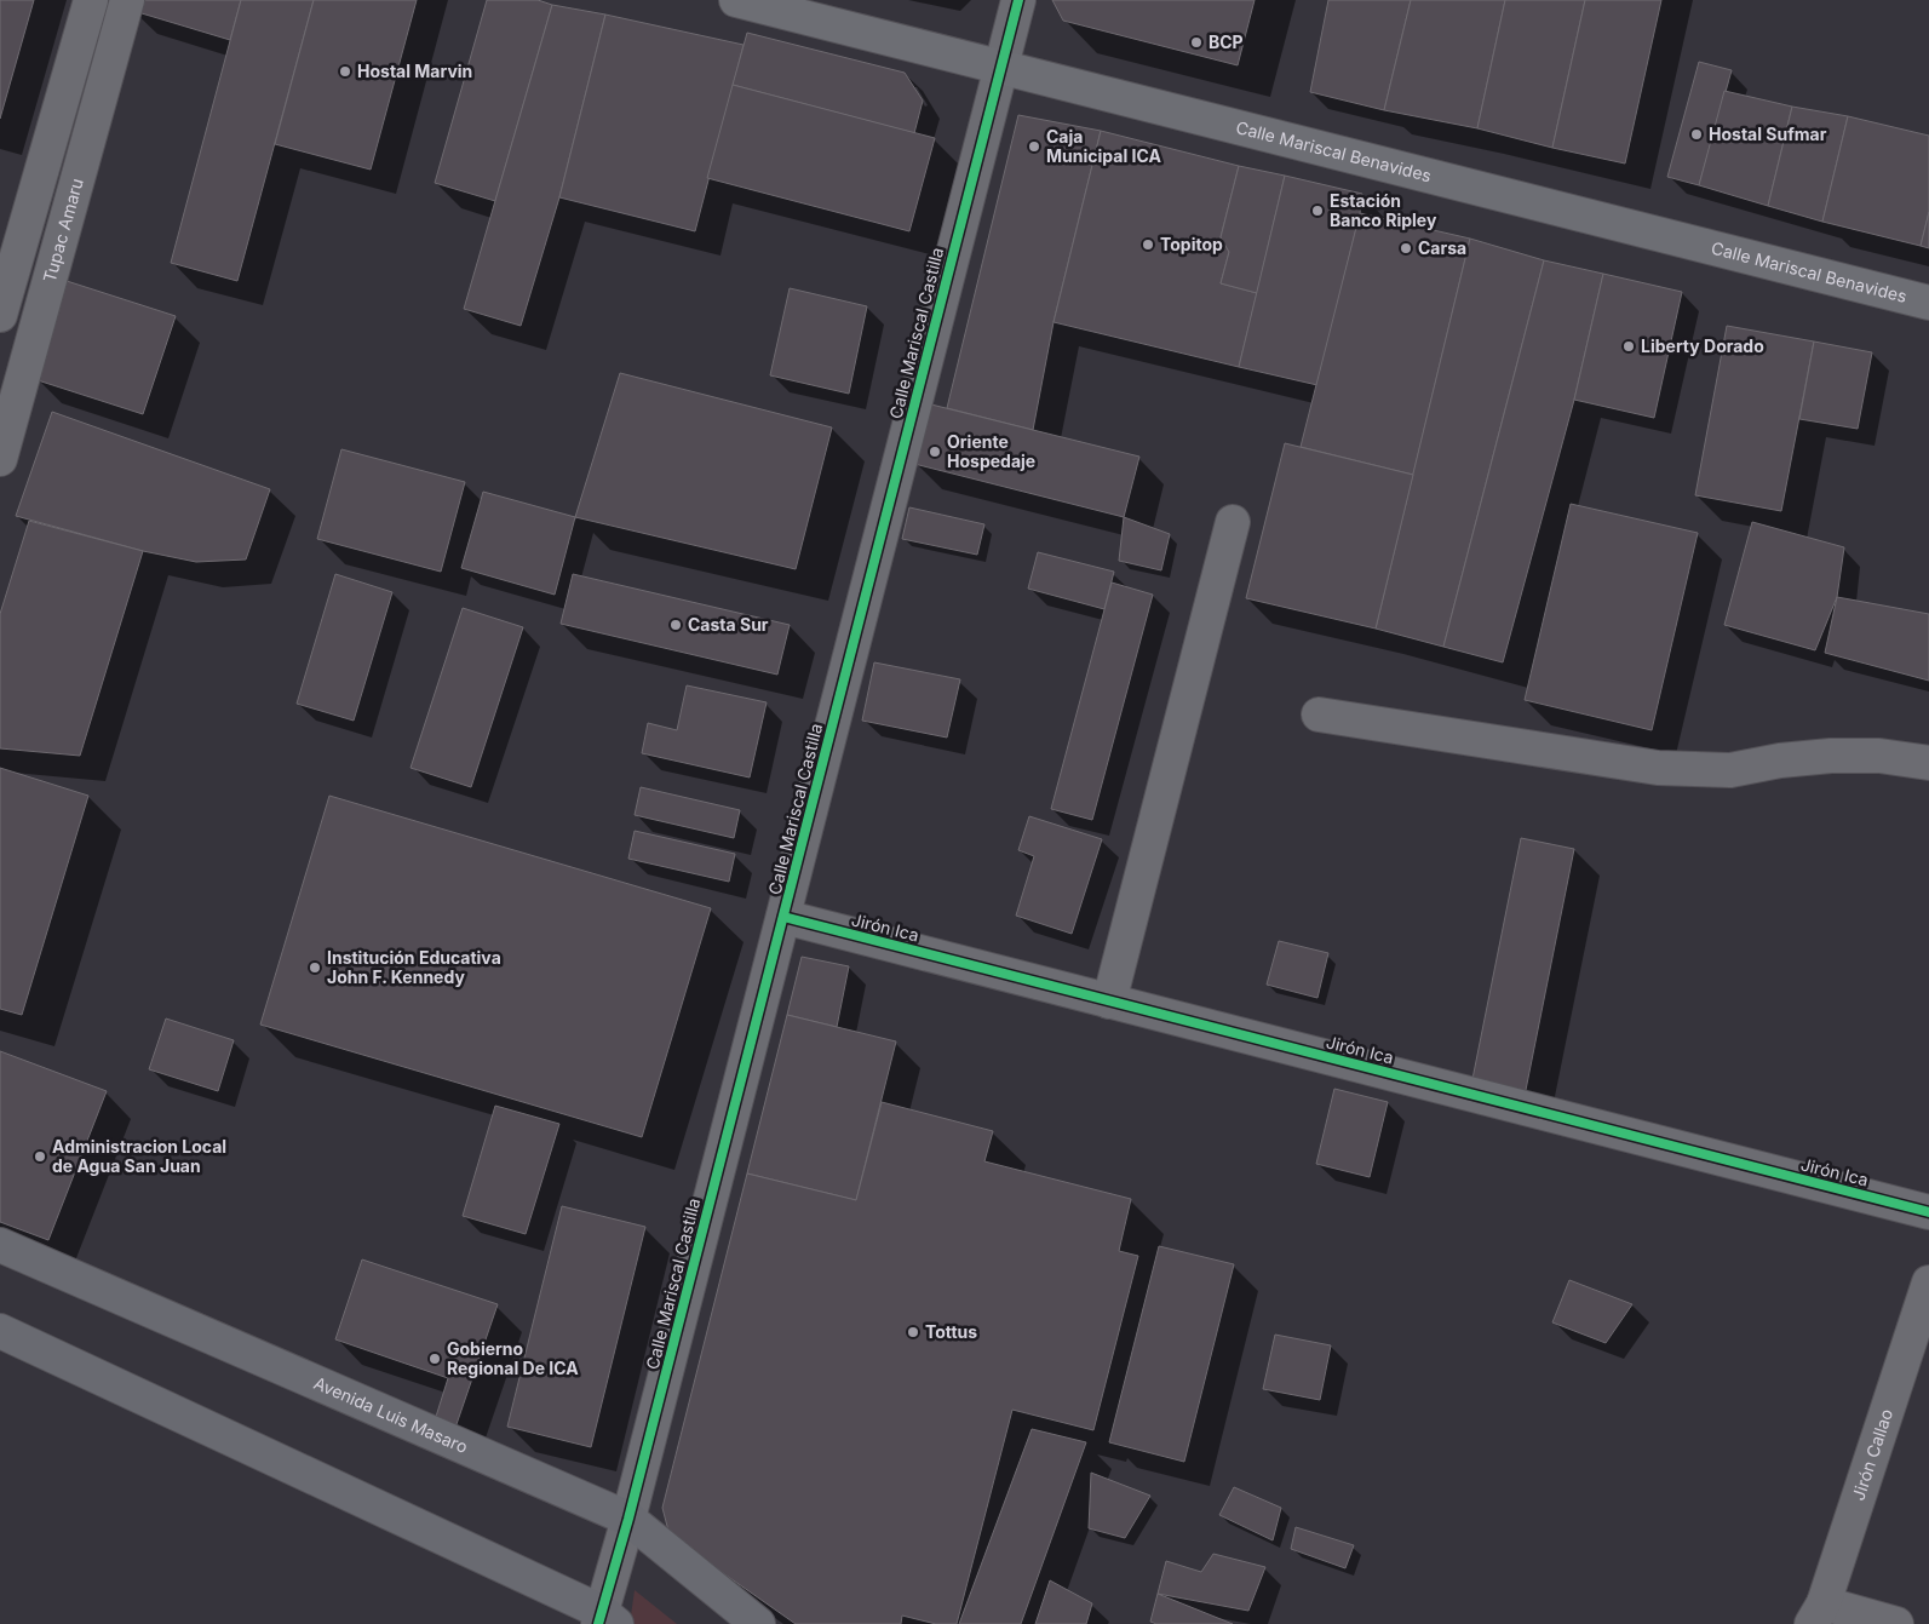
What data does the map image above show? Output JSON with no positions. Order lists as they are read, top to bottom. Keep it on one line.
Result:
{"streets":{"highway":["Avenida Luis Masaro"],"main road":["Calle Mariscal Benavides"],"street":["Tupac Amaru","Calle Mariscal Castilla","Jirón Ica","Jirón Callao"]},"crossings":[["Calle Mariscal Benavides","Calle Mariscal Castilla"],["Calle Mariscal Castilla","Jirón Ica"],["Calle Mariscal Castilla","Avenida Luis Masaro"]],"places":["BCP","Hostal Marvin","Hostal Sufmar","Caja Municipal ICA","Estación Banco Ripley","Topitop","Carsa","Liberty Dorado","Oriente Hospedaje","Casta Sur","Institución Educativa John F. Kennedy","Administracion Local de Agua San Juan","Tottus","Gobierno Regional De ICA"]}
